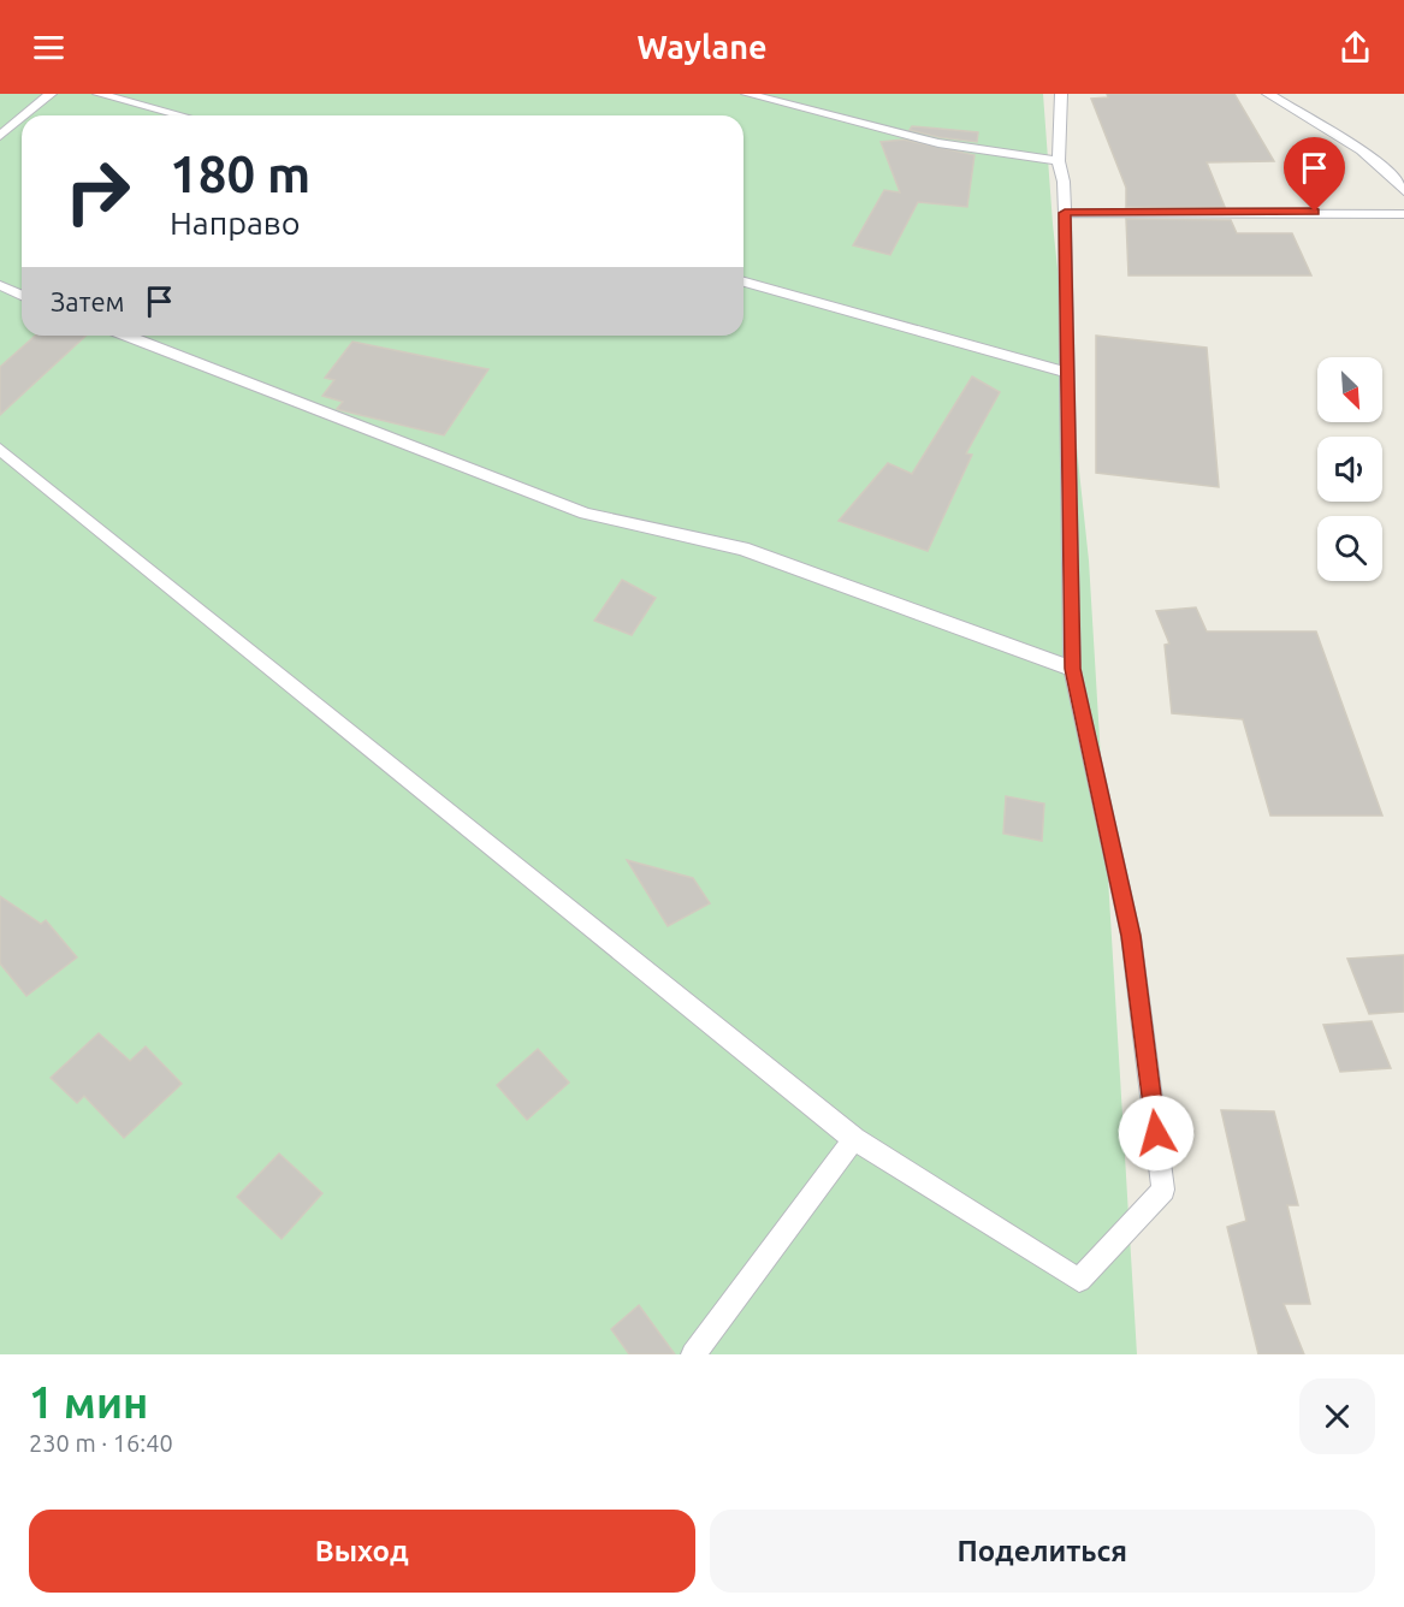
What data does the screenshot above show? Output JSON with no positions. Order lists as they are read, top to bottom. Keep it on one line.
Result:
{"north":"bottom right","page":{"header":"Waylane","turn":["180 m","Направо"],"then":"Затем","heading":["1 мин","230 m · 16:40"],"buttons":["Выход","Поделиться"]}}
